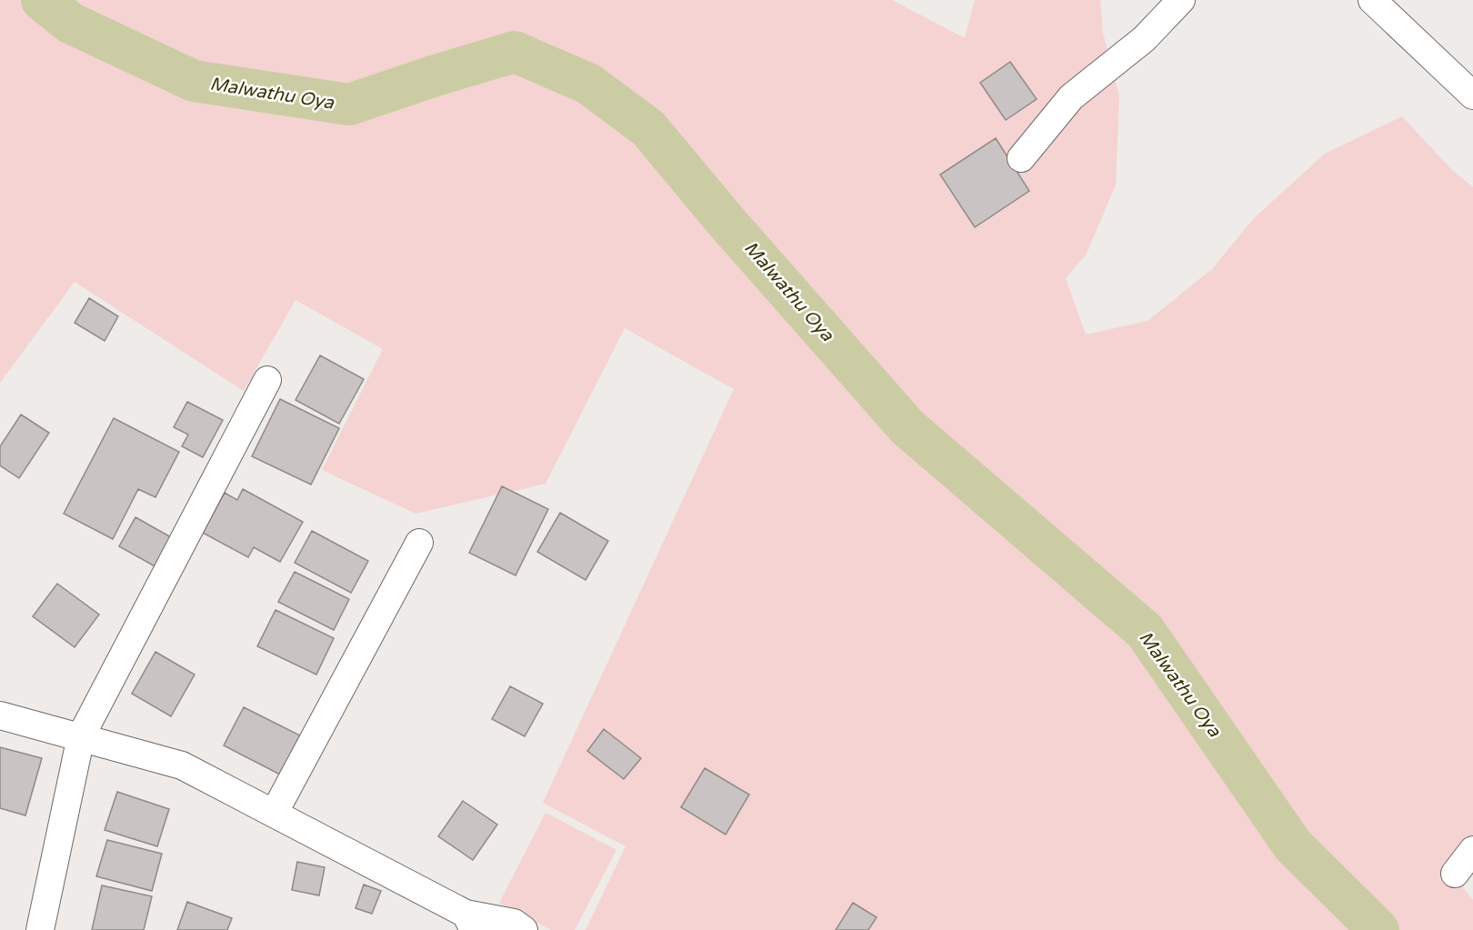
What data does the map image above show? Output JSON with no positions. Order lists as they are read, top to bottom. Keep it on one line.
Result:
{"water":["Malwathu Oya"]}
